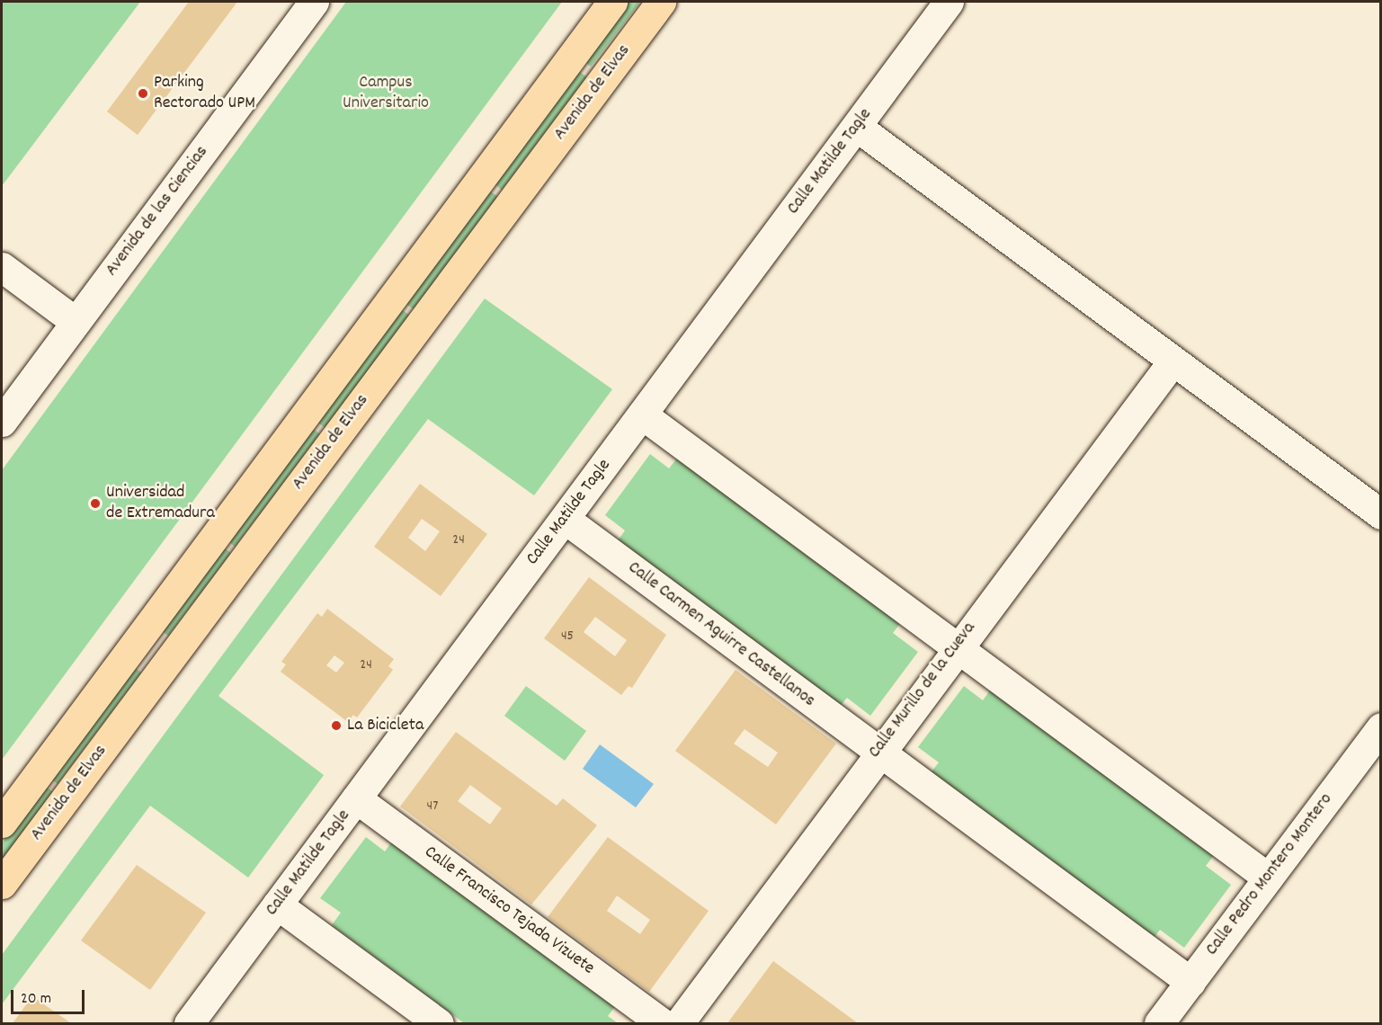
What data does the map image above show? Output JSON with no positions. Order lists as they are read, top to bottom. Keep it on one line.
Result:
{"streets":{"highway":["Avenida de Elvas"],"street":["Calle Matilde Tagle","Avenida de las Ciencias","Calle Carmen Aguirre Castellanos","Calle Murillo de la Cueva","Calle Pedro Montero Montero","Calle Francisco Tejada Vizuete"]},"crossings":[["Calle Matilde Tagle","Calle Carmen Aguirre Castellanos"],["Calle Matilde Tagle","Calle Francisco Tejada Vizuete"],["Calle Carmen Aguirre Castellanos","Calle Murillo de la Cueva"],["Calle Carmen Aguirre Castellanos","Calle Pedro Montero Montero"]],"parks":["Campus Universitario"],"places":["Parking Rectorado UPM","Universidad de Extremadura","La Bicicleta"],"house_numbers":["24","45","24","47"],"scale_bar":"20 m"}
